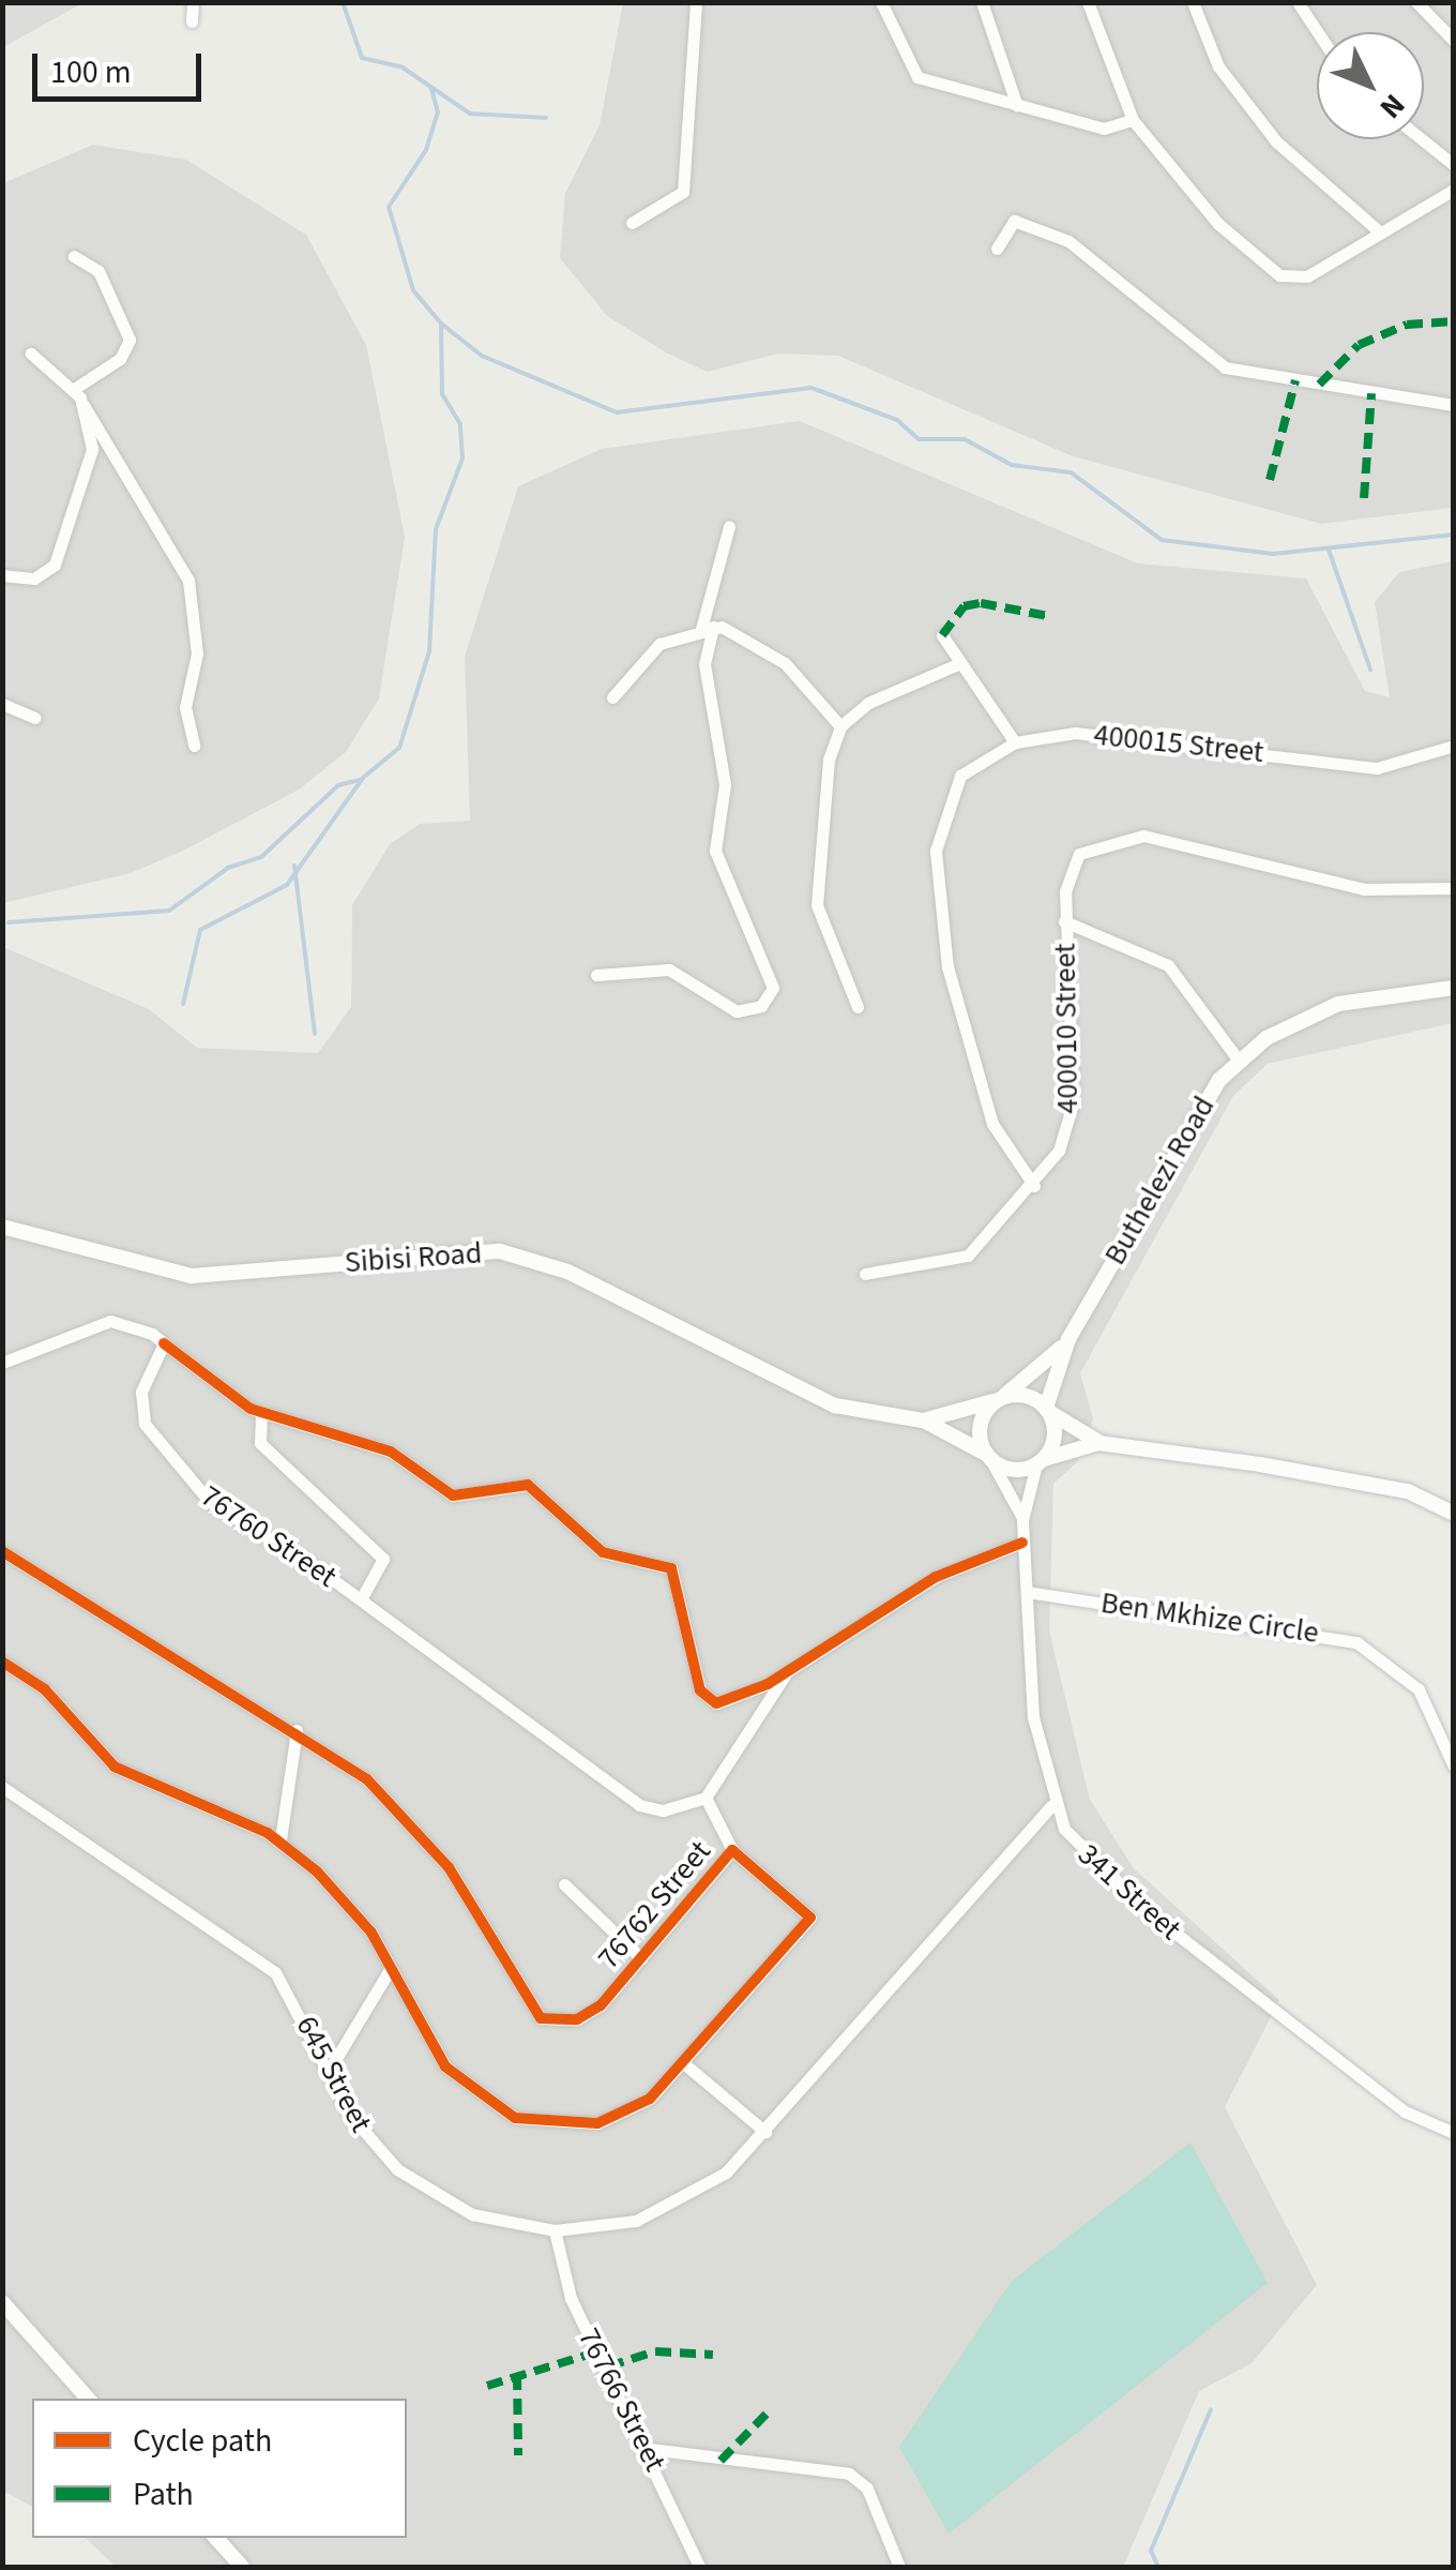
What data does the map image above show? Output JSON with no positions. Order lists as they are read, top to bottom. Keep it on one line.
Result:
{"streets":{"street":["400015 Street","400010 Street","Buthelezi Road","Sibisi Road","76760 Street","Ben Mkhize Circle","341 Street","76762 Street","645 Street","76766 Street"]},"crossings":[["400015 Street","400010 Street"],["Buthelezi Road","Sibisi Road"],["Buthelezi Road","341 Street"],["Sibisi Road","341 Street"],["Ben Mkhize Circle","341 Street"],["341 Street","645 Street"],["645 Street","76766 Street"]],"legend":["Cycle path","Path"],"scale_bar":"100 m","north":"bottom right"}
